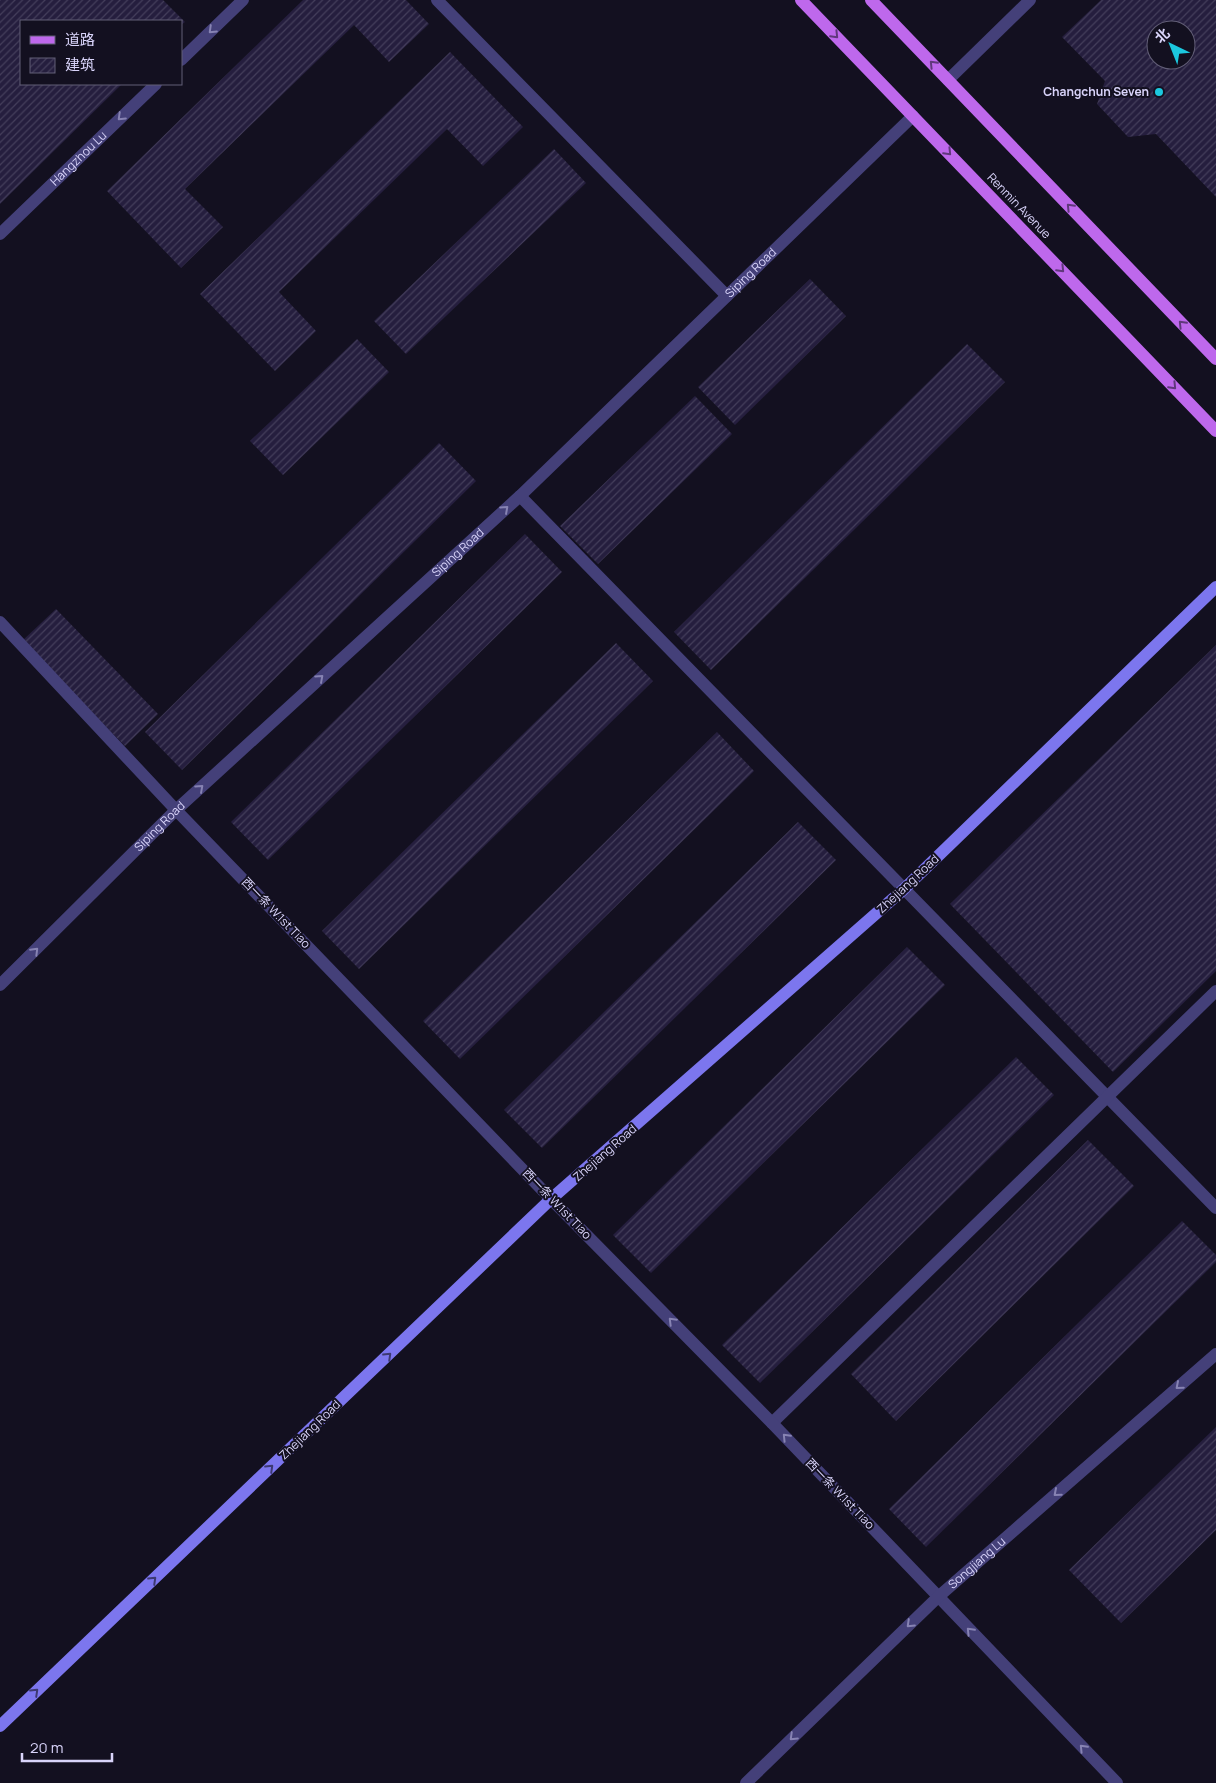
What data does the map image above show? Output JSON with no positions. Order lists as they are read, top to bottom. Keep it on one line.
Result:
{"streets":{"main road":["Renmin Avenue","Zhejiang Road"],"street":["Hangzhou Lu","Siping Road","西一条 W.1st Tiao","Songjiang Lu"]},"crossings":[["Renmin Avenue","Siping Road"],["Siping Road","西一条 W.1st Tiao"],["Zhejiang Road","西一条 W.1st Tiao"],["西一条 W.1st Tiao","Songjiang Lu"]],"one_way":["Hangzhou Lu","Siping Road","Zhejiang Road","西一条 W.1st Tiao","Songjiang Lu"],"places":["Changchun Seven"],"legend":["道路","建筑"],"scale_bar":"20 m","north":"top left"}
